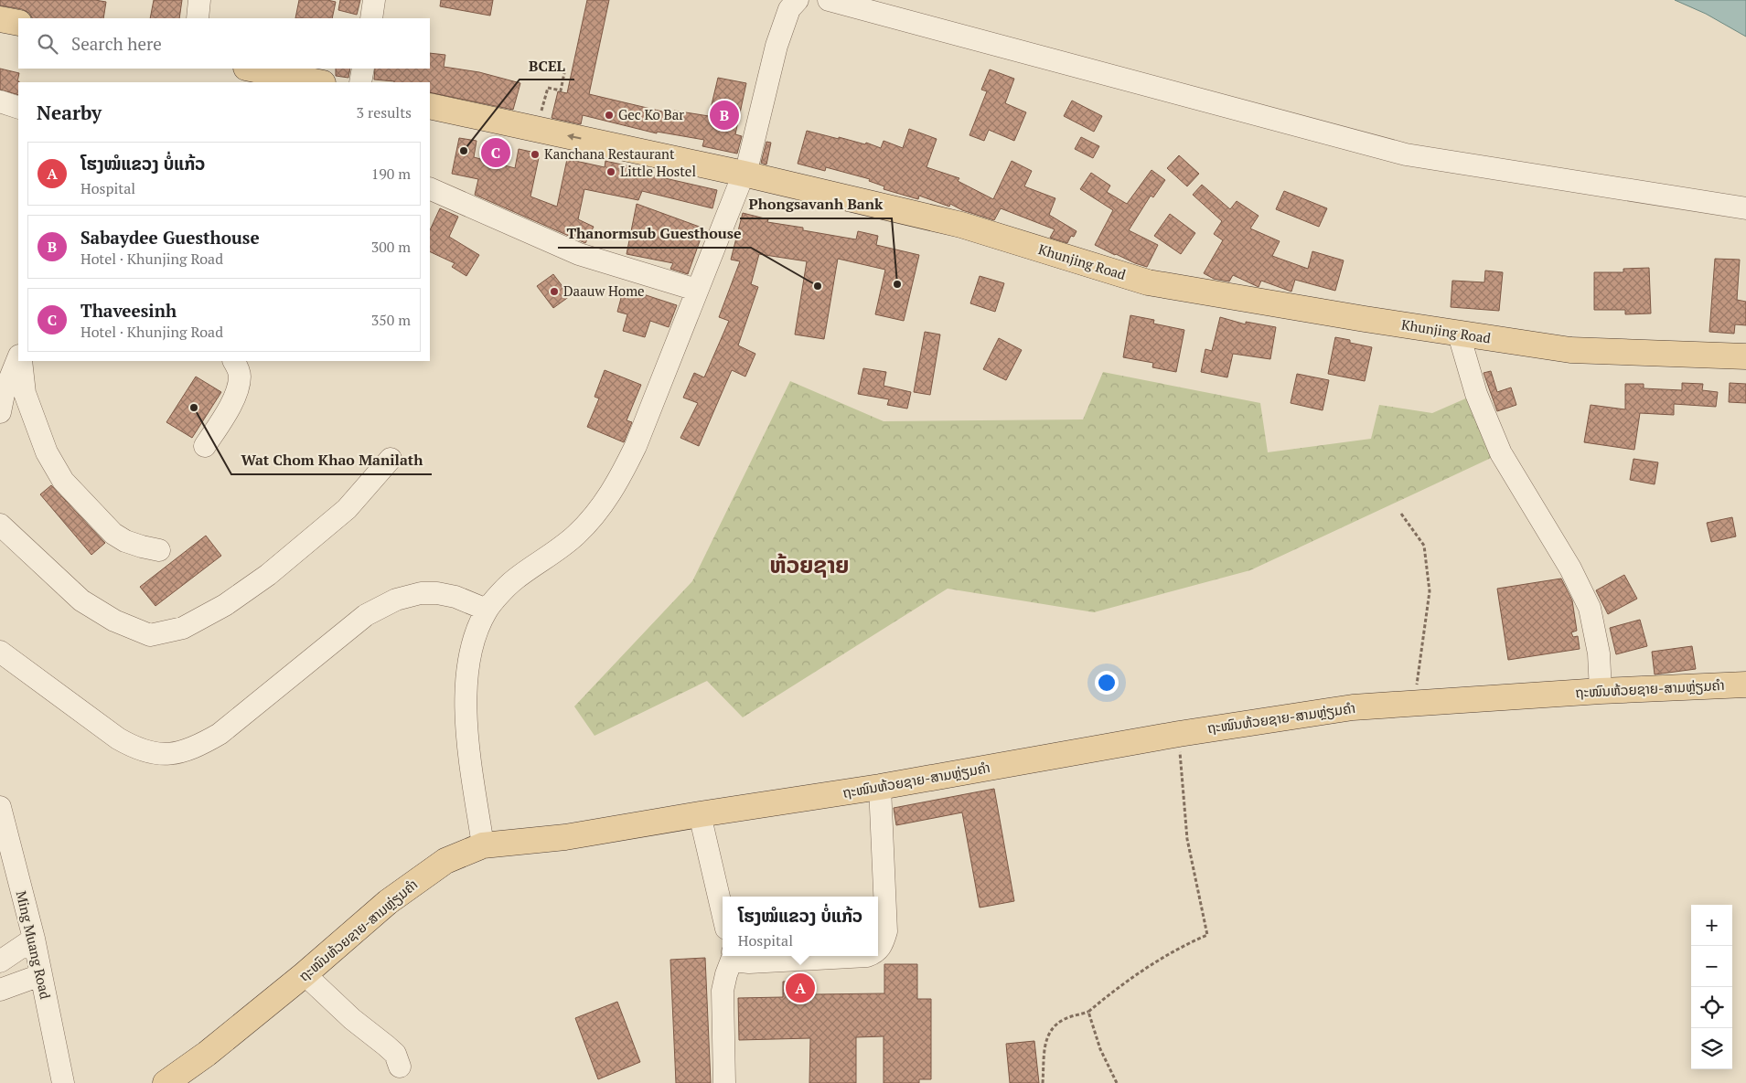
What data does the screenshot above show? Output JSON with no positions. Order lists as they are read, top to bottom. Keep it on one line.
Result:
{"streets":{"main road":["Khunjing Road","ຖະໜົນຫ້ວຍຊາຍ-ສາມຫຼ່ຽມຄຳ"],"street":["Ming Muang Road"]},"districts":["ຫ້ວຍຊາຍ"],"places":["Gec Ko Bar","BCEL","Kanchana Restaurant","Little Hostel","Phongsavanh Bank","Thanormsub Guesthouse","Daauw Home","Wat Chom Khao Manilath"],"page":{"search":"Search here","heading":["Nearby","3 results"],"pins":["B","C","A"],"list":[{"mark":"A","name":"ໂຮງໝໍແຂວງ ບໍ່ແກ້ວ","note":"Hospital","value":"190 m"},{"mark":"B","name":"Sabaydee Guesthouse","note":"Hotel · Khunjing Road","value":"300 m"},{"mark":"C","name":"Thaveesinh","note":"Hotel · Khunjing Road","value":"350 m"}],"popup":["ໂຮງໝໍແຂວງ ບໍ່ແກ້ວ","Hospital"],"map_buttons":["+","−"]}}
